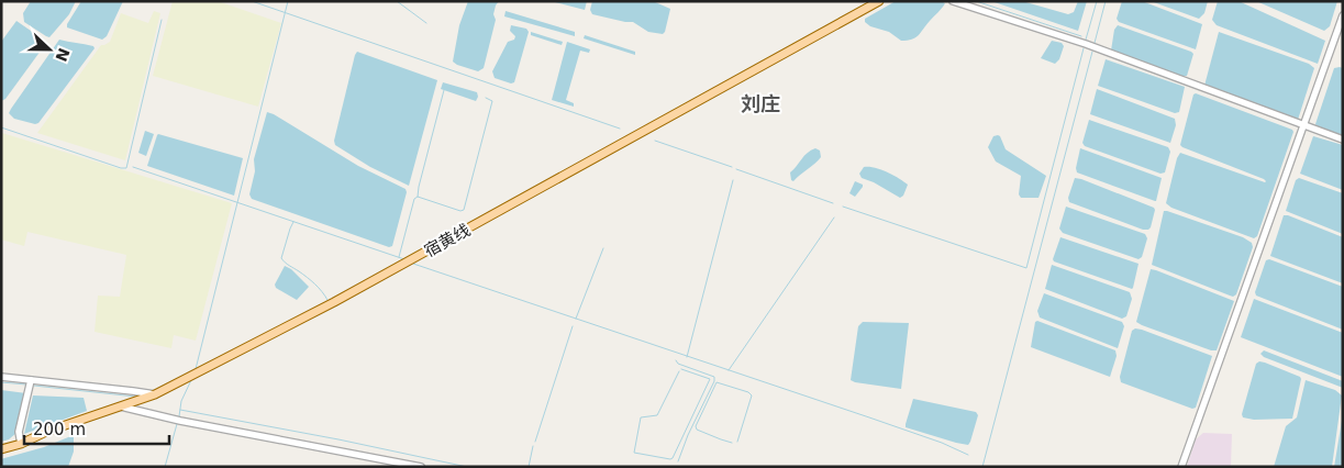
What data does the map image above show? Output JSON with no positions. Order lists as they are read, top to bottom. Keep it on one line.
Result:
{"streets":{"main road":["宿黄线"]},"districts":["刘庄"],"scale_bar":"200 m","north":"right"}
